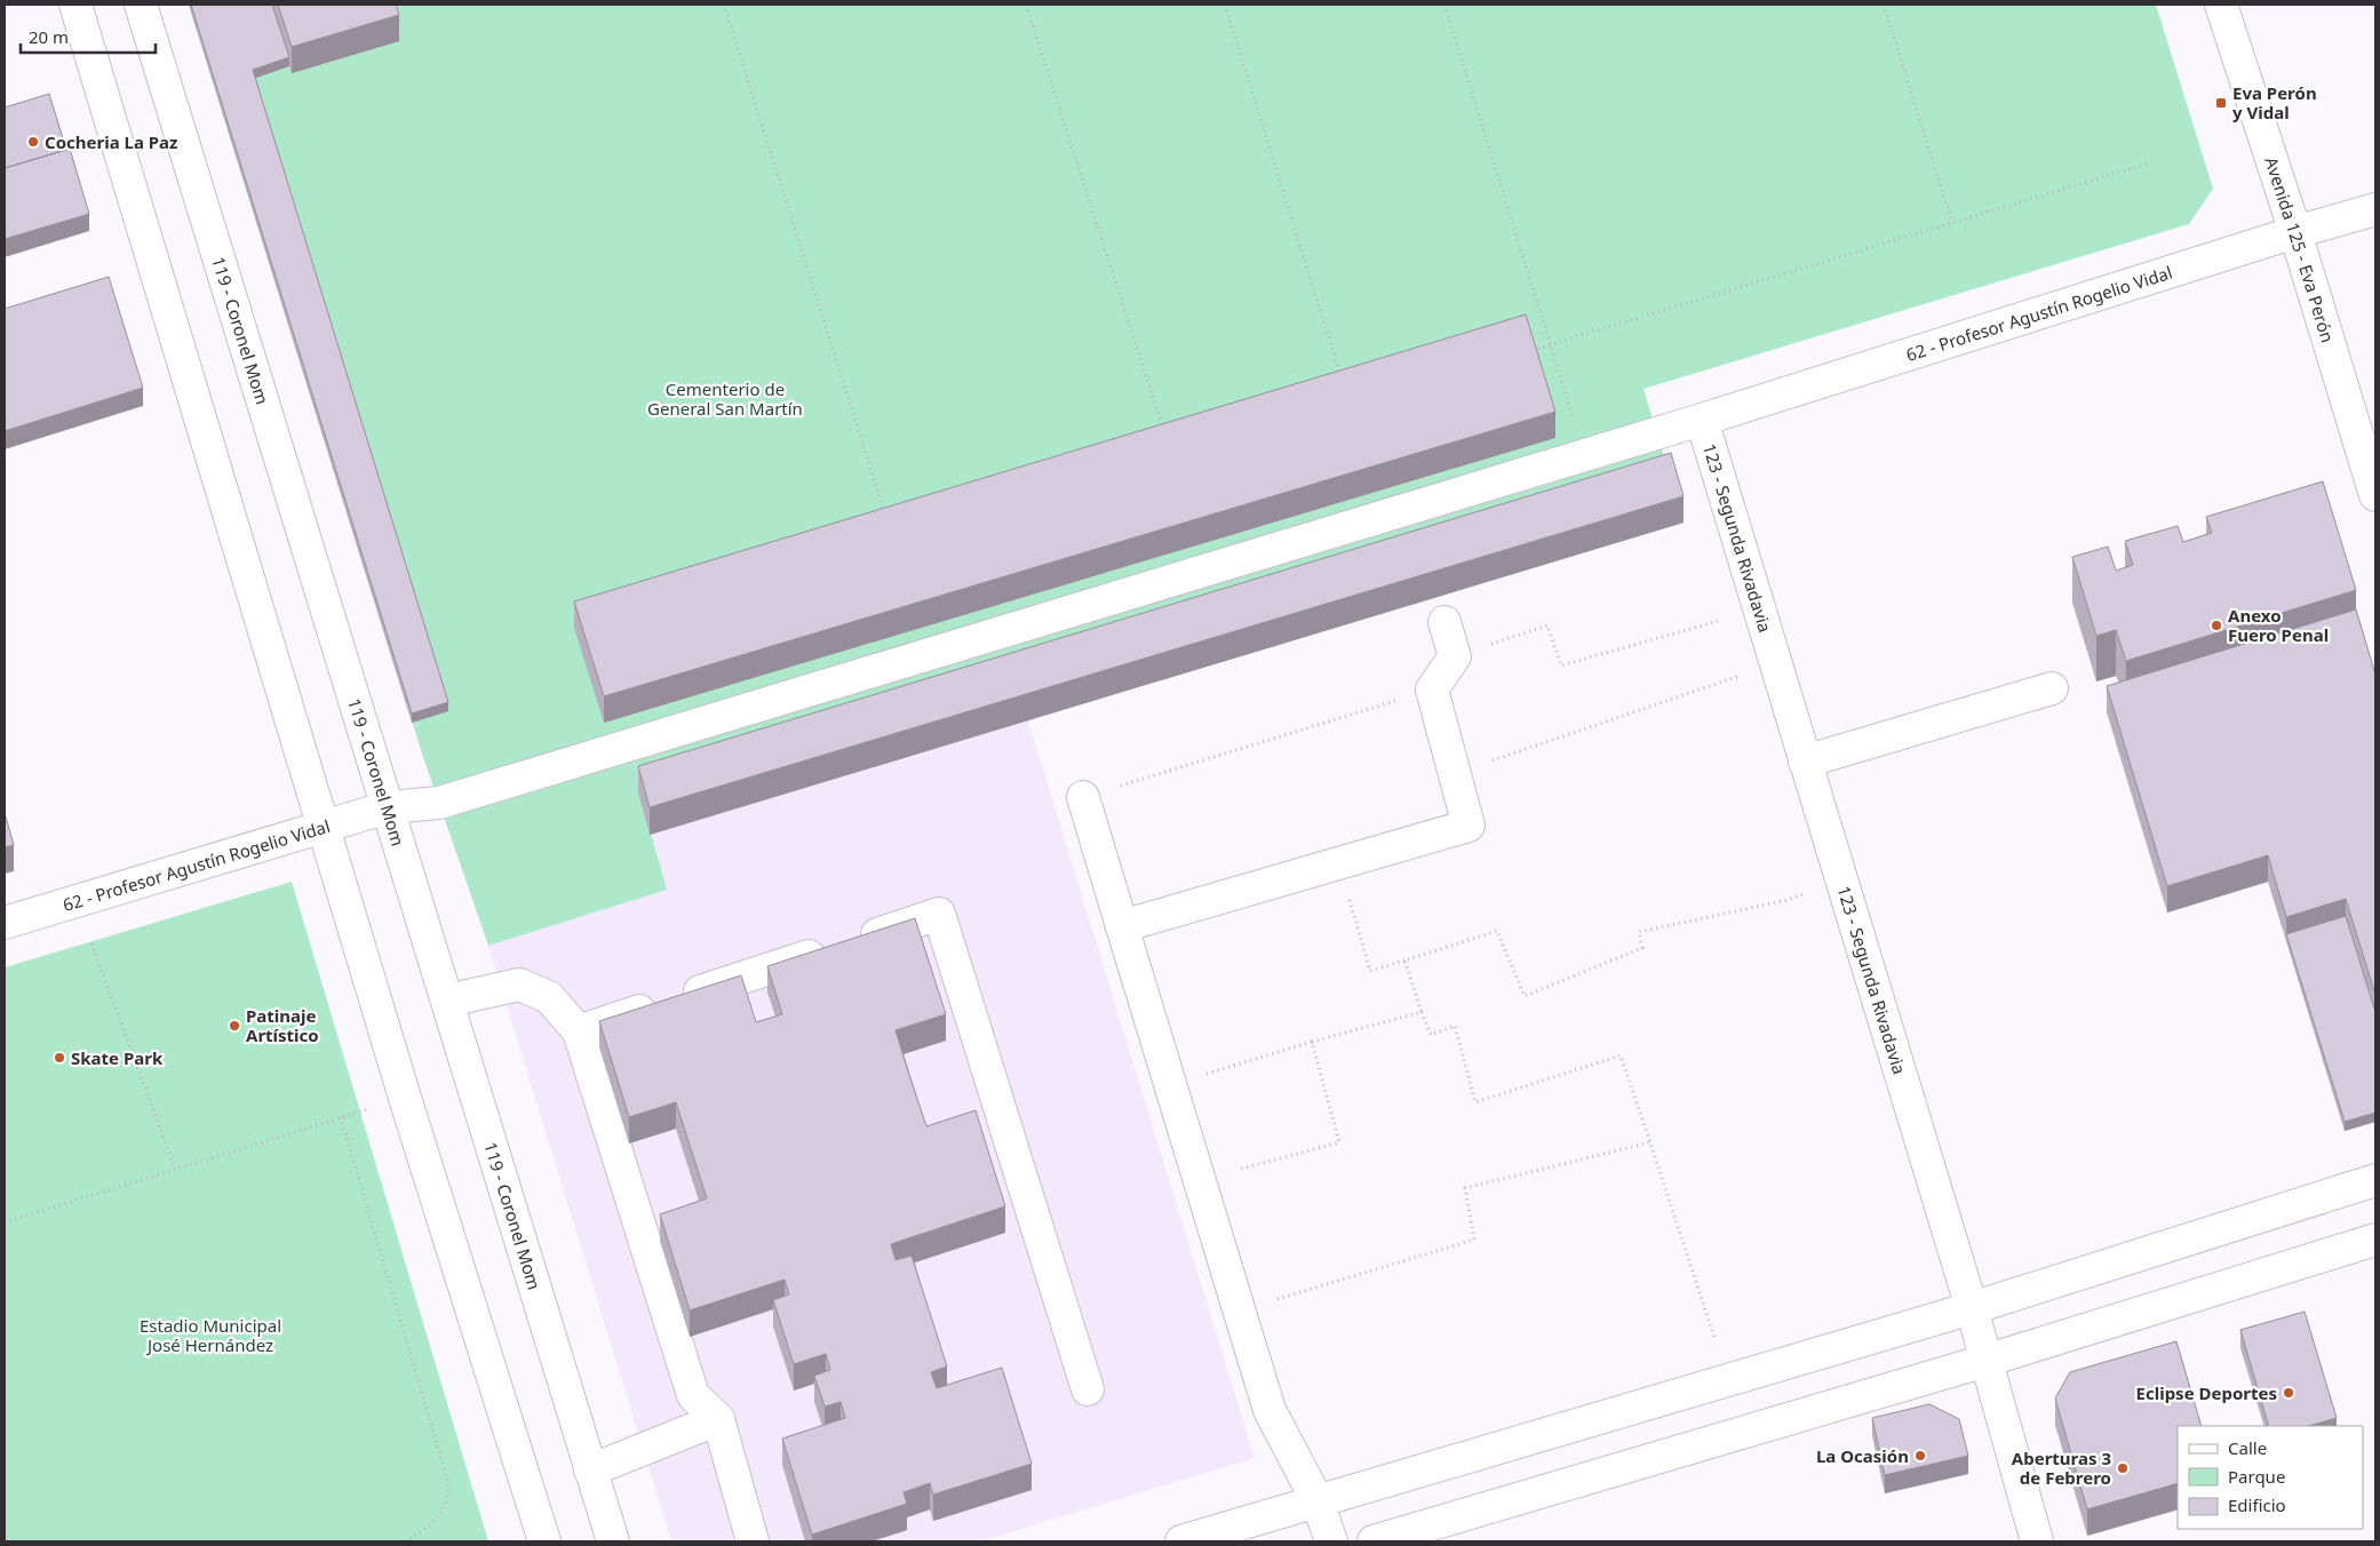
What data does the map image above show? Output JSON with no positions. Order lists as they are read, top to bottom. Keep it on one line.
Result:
{"streets":{"main road":["Avenida 125 - Eva Perón","62 - Profesor Agustín Rogelio Vidal","119 - Coronel Mom","123 - Segunda Rivadavia"]},"crossings":[["Avenida 125 - Eva Perón","62 - Profesor Agustín Rogelio Vidal"],["62 - Profesor Agustín Rogelio Vidal","119 - Coronel Mom"],["62 - Profesor Agustín Rogelio Vidal","123 - Segunda Rivadavia"]],"parks":["Cementerio de General San Martín","Estadio Municipal José Hernández"],"places":{"transit":["Eva Perón y Vidal"],"other":["Cocheria La Paz","Anexo Fuero Penal","Patinaje Artístico","Skate Park","Eclipse Deportes","La Ocasión","Aberturas 3 de Febrero"]},"legend":["Calle","Parque","Edificio"],"scale_bar":"20 m"}
